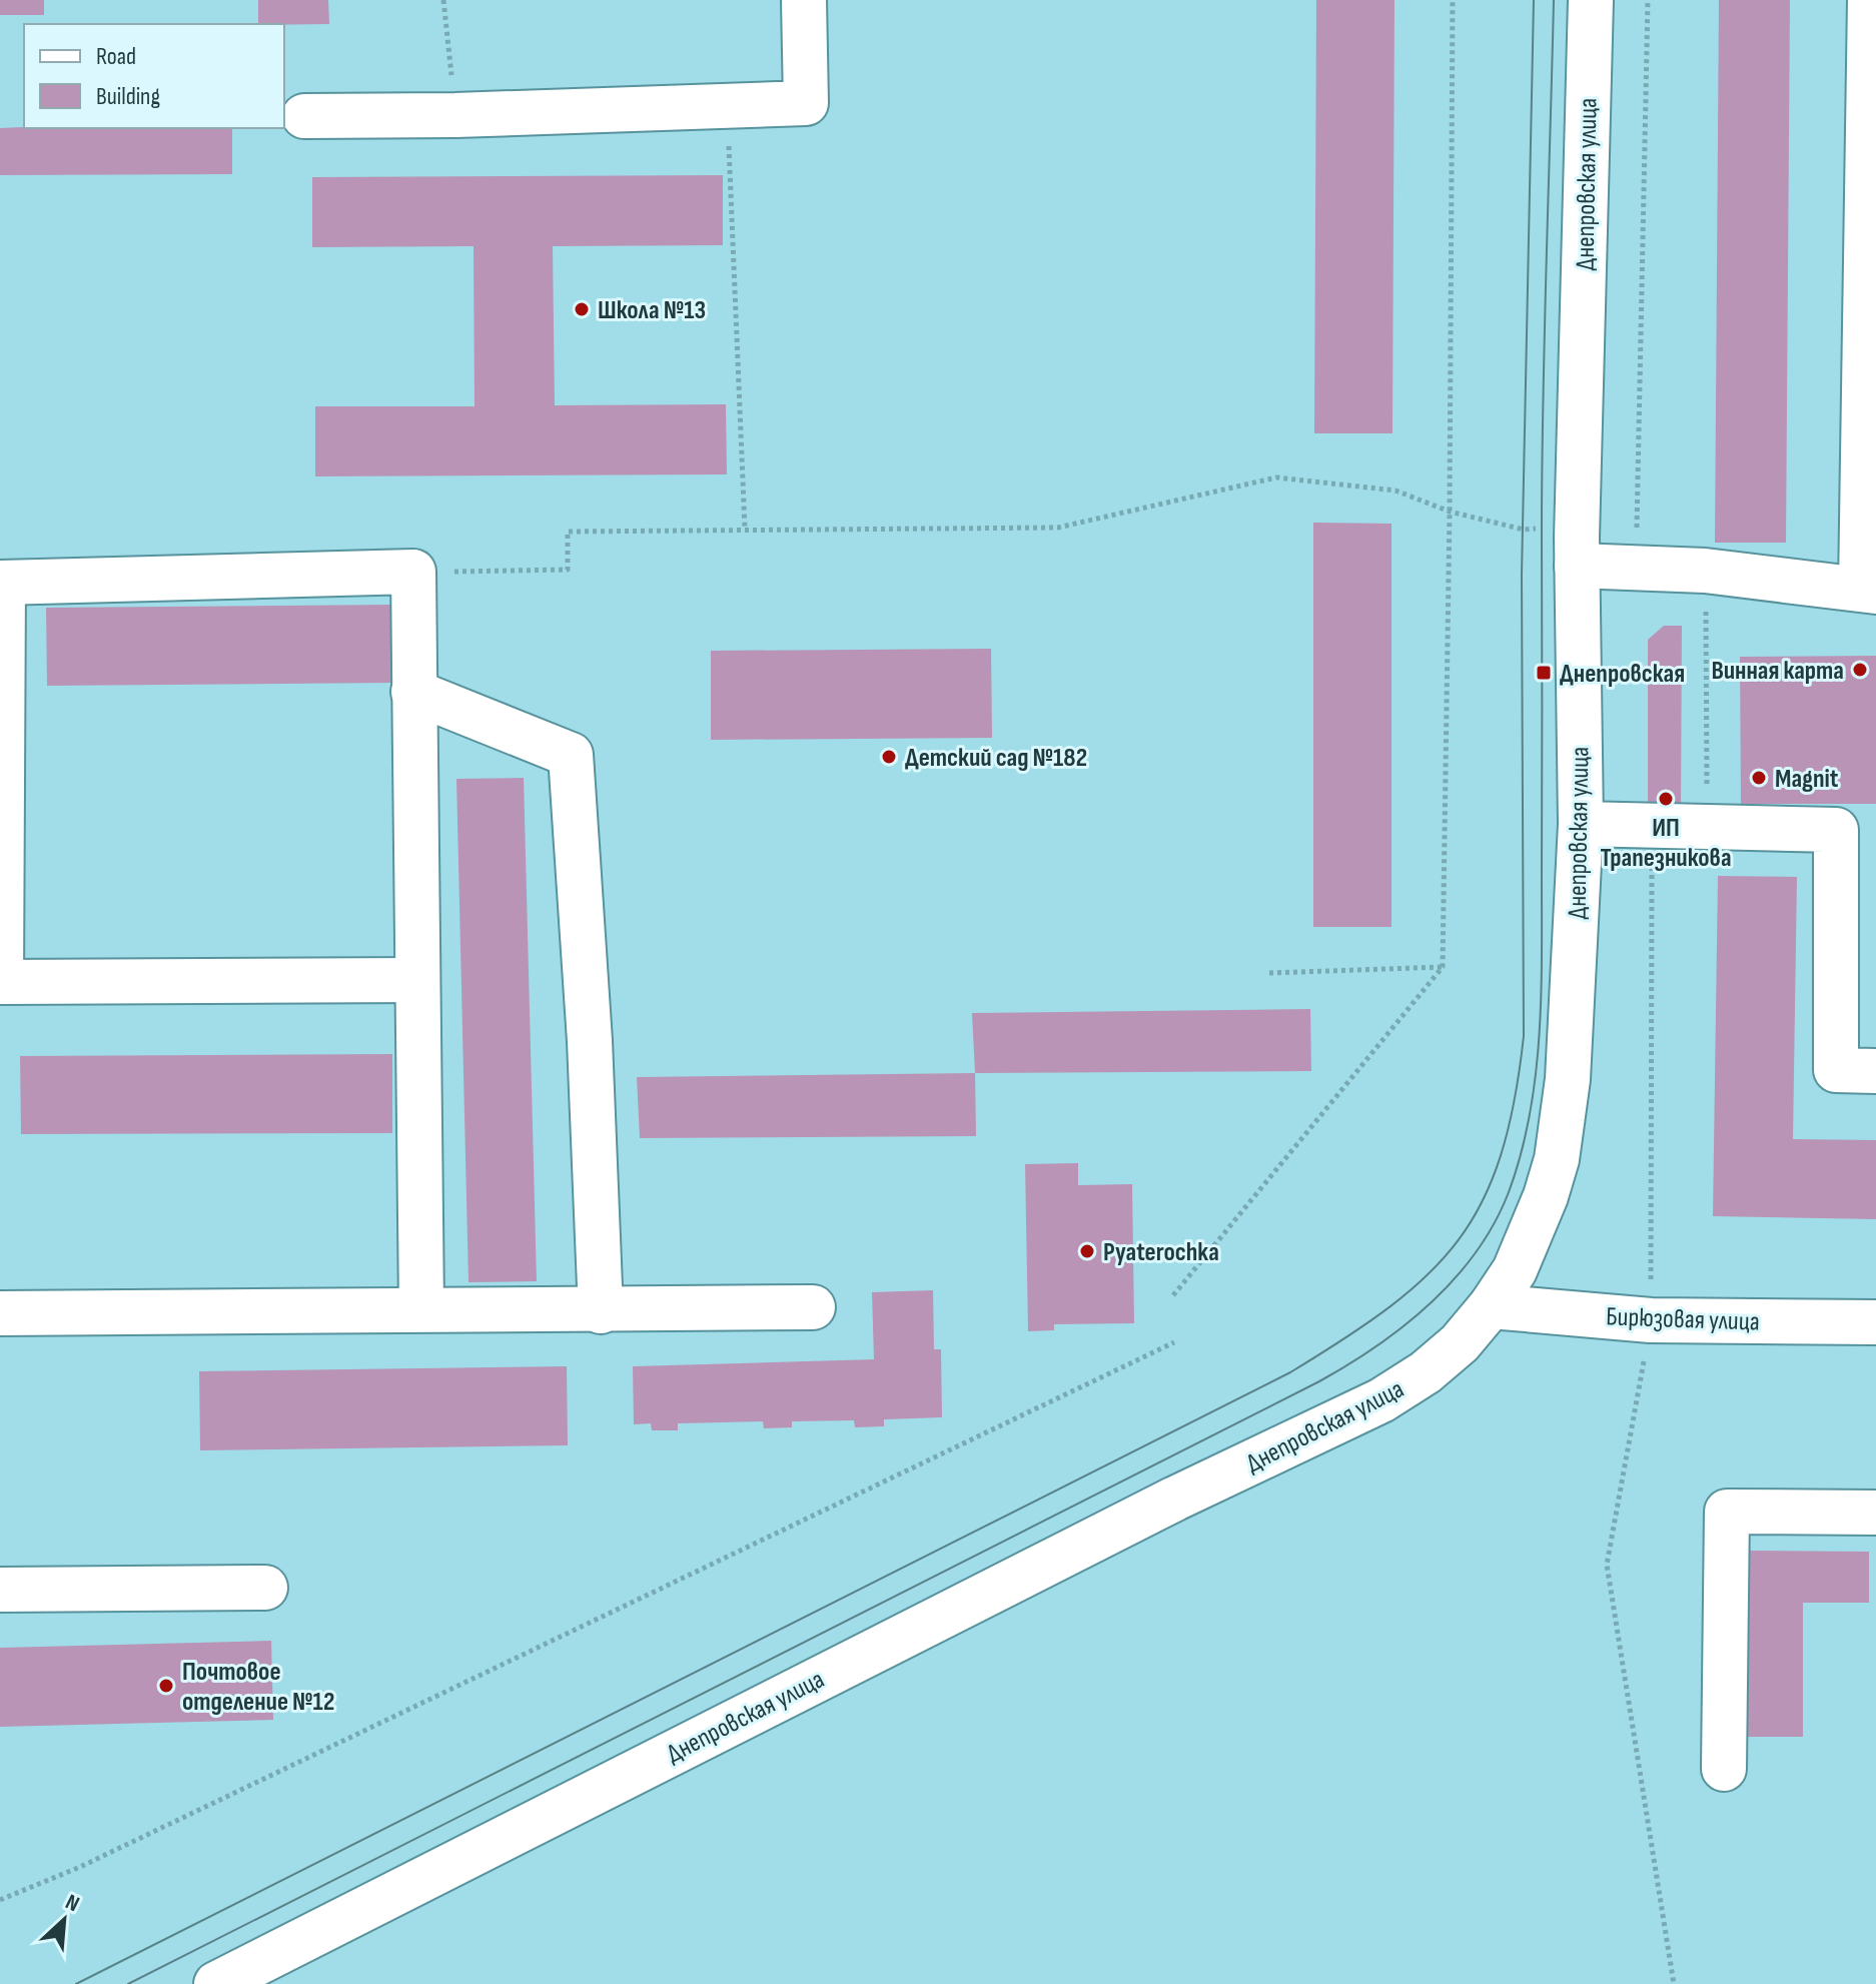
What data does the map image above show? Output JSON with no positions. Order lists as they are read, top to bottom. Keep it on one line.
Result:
{"streets":{"street":["Днепровская улица","Бирюзовая улица"]},"crossings":[["Днепровская улица","Бирюзовая улица"]],"places":{"other":["Школа №13","Винная карта","Детский сад №182","Magnit","ИП Трапезникова","Pyaterochka","Почтовое отделение №12"],"transit":["Днепровская"]},"legend":["Road","Building"],"north":"top right"}
